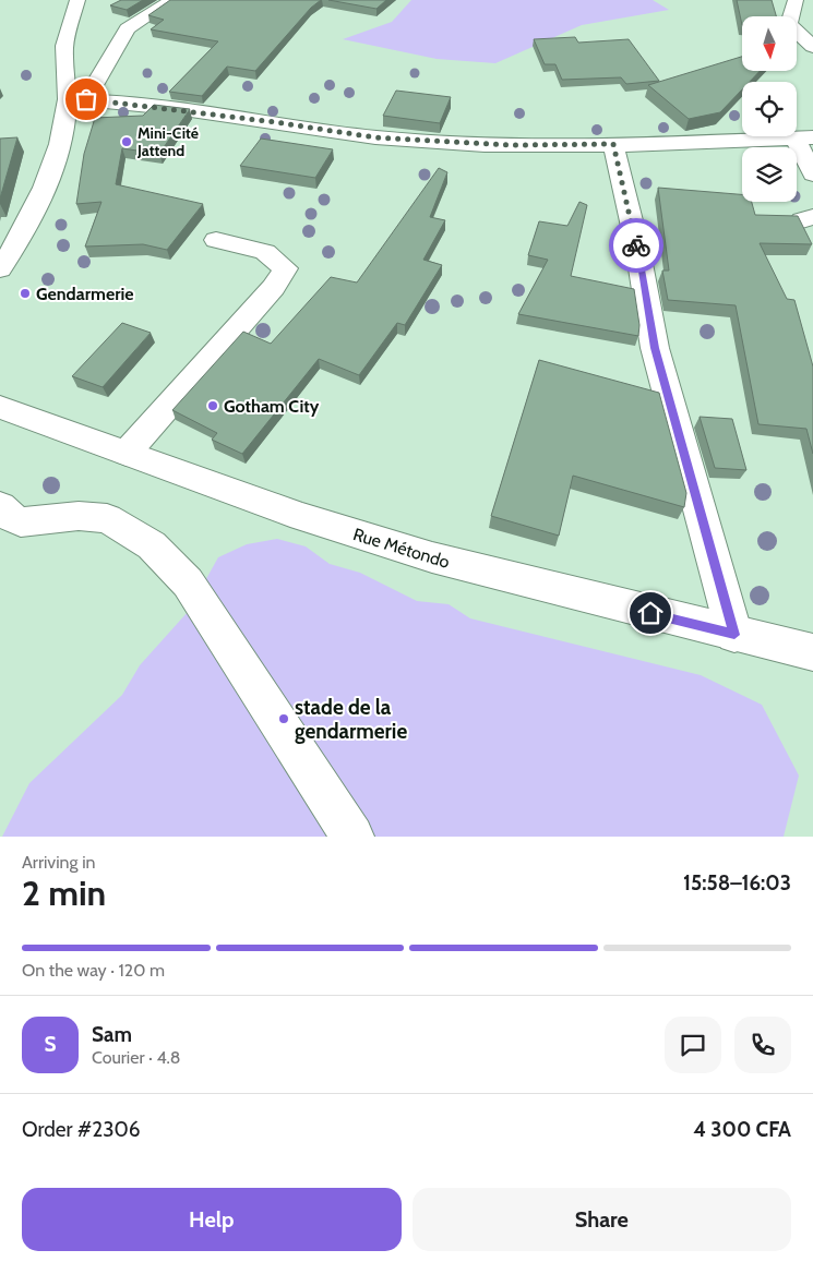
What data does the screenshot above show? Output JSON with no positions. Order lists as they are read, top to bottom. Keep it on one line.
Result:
{"streets":{"street":["Rue Métondo"]},"places":["Mini-Cité Jattend","Gendarmerie","Gotham City","stade de la gendarmerie"],"north":"bottom","page":{"heading":["2 min","Arriving in","15:58–16:03"],"panel":["Sam","Courier · 4.8","Order #2306","4 300 CFA"],"bar":"On the way · 120 m","round":"S","buttons":["Help","Share"]}}
